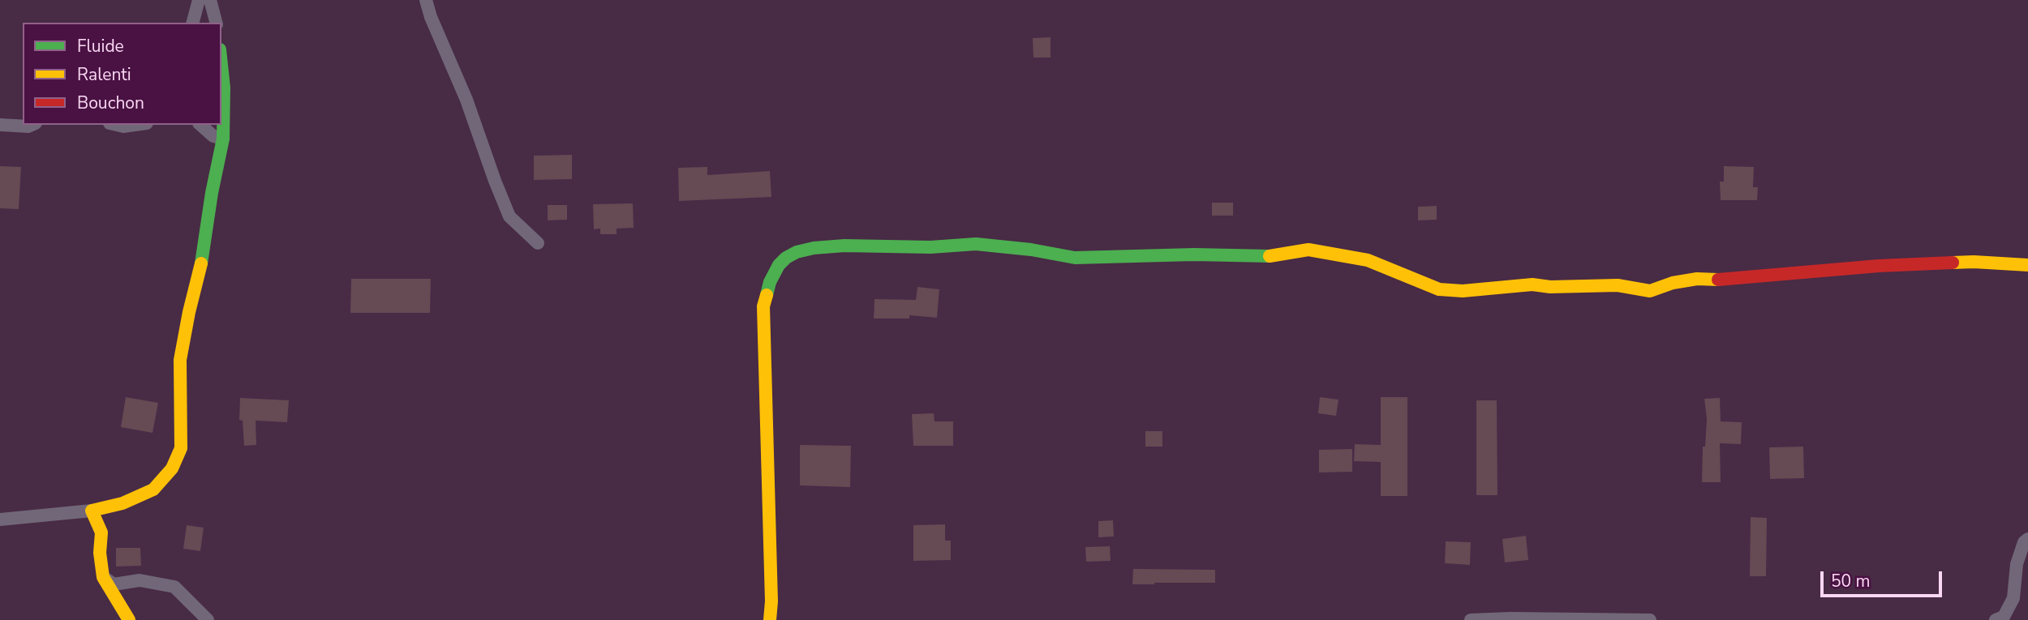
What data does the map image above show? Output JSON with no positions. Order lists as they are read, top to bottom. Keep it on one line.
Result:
{"legend":["Fluide","Ralenti","Bouchon"],"scale_bar":"50 m"}
